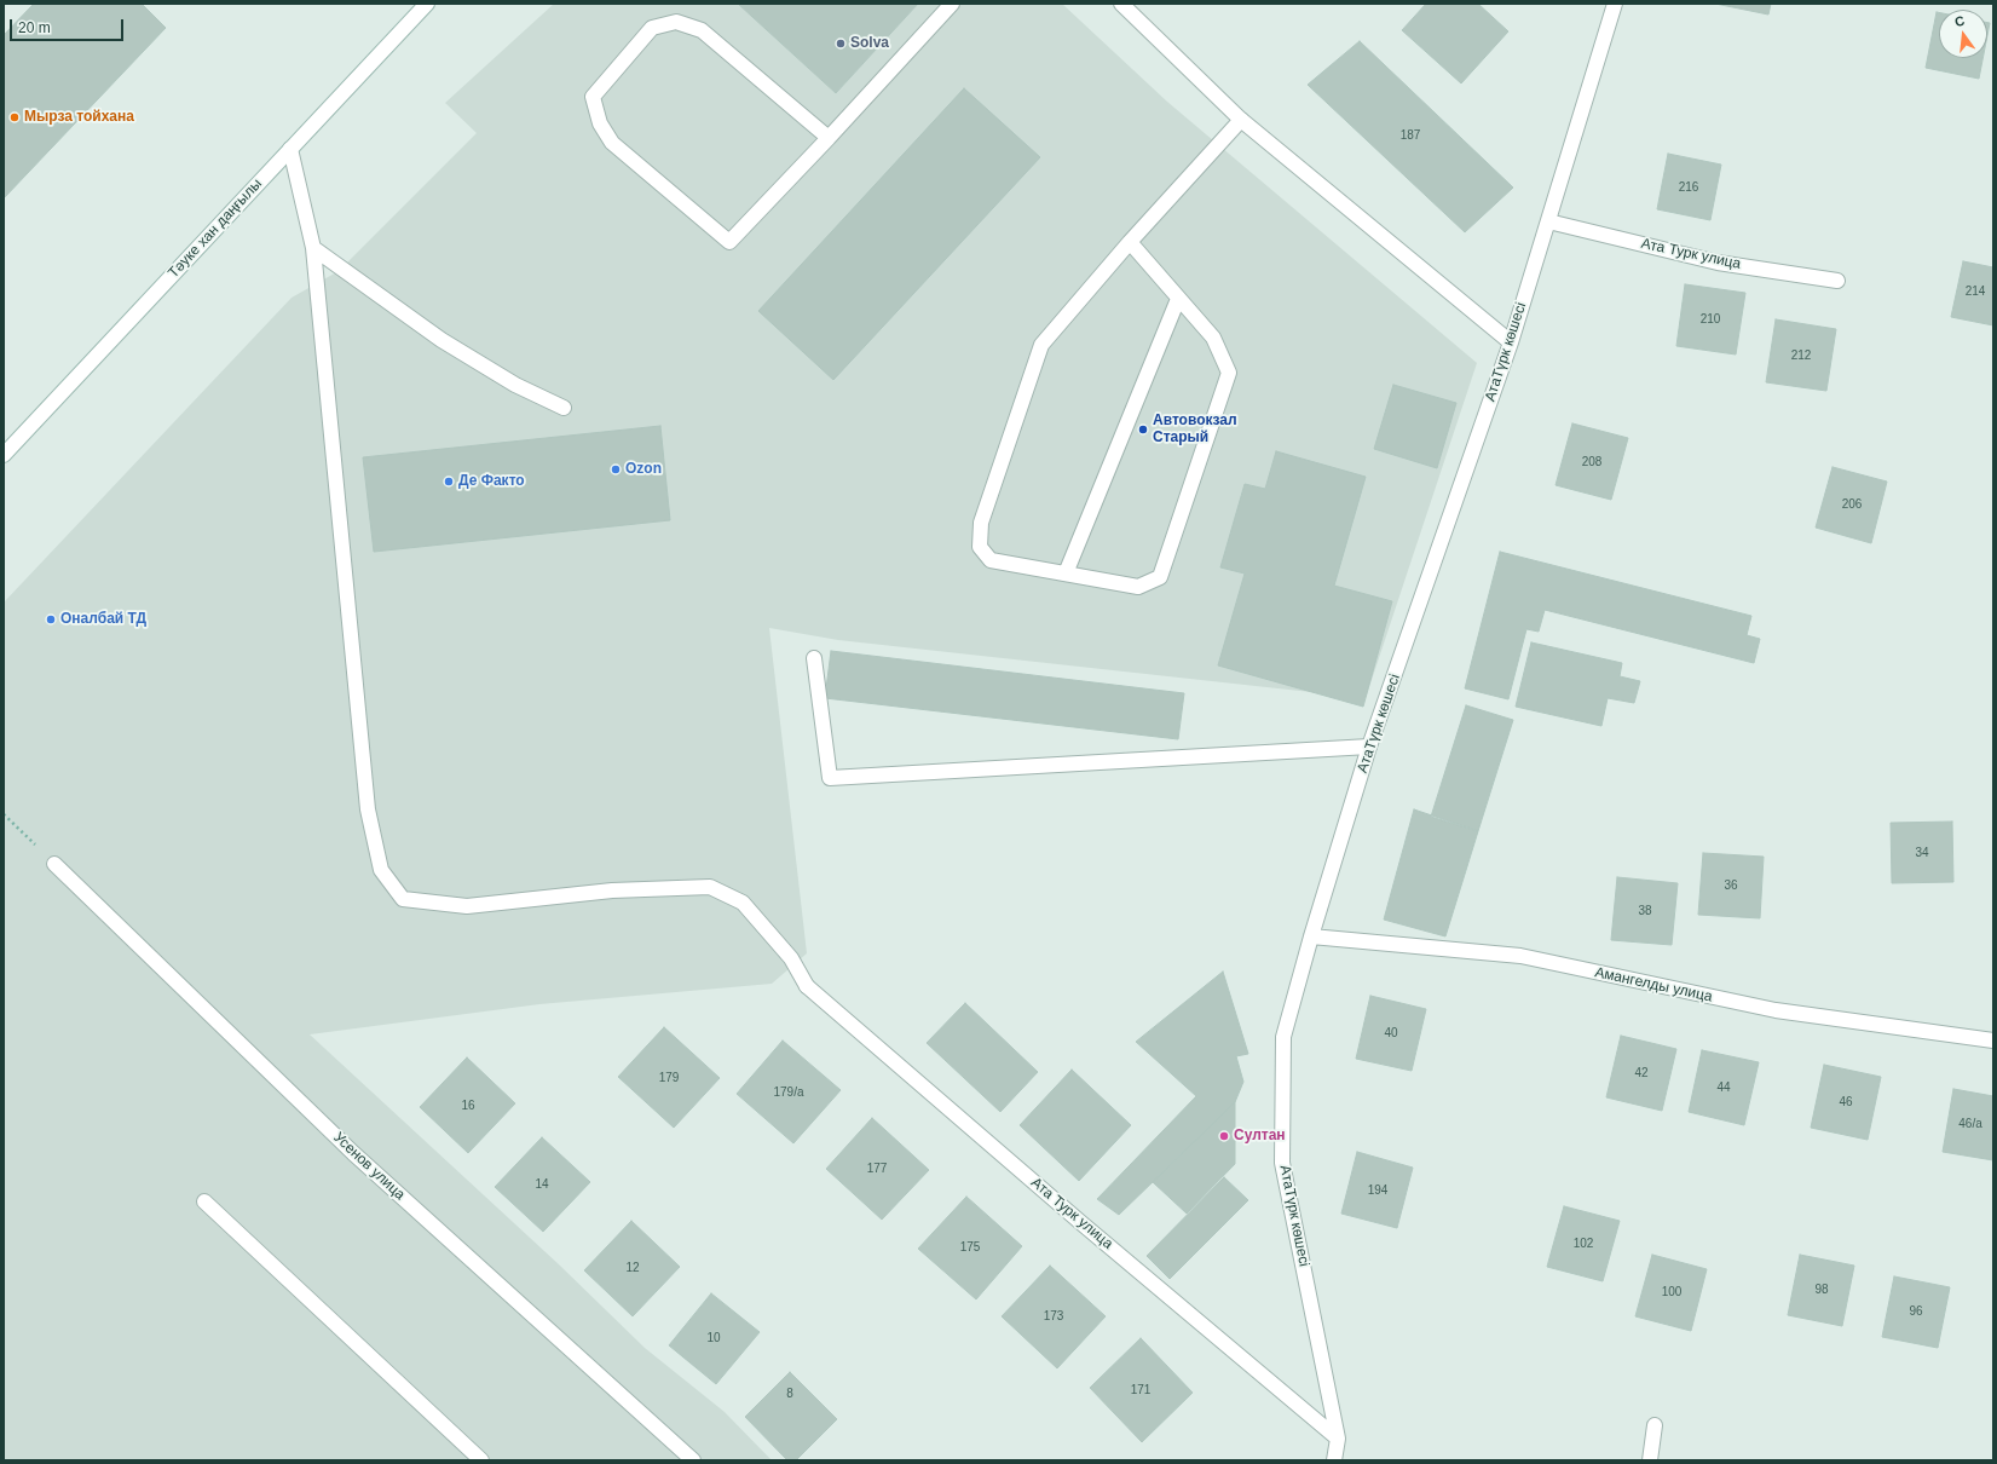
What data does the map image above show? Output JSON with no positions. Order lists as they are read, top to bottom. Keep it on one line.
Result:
{"streets":{"street":["Тәуке хан даңғылы","Ата Турк улица","АтаТүрк көшесі","Амангелды улица","Усенов улица"]},"crossings":[["Тәуке хан даңғылы","Ата Турк улица"],["Ата Турк улица","АтаТүрк көшесі"],["АтаТүрк көшесі","Амангелды улица"]],"places":["Solva","Мырза тойхана","Автовокзал Старый","Ozon","Де Факто","Оналбай ТД","Султан"],"house_numbers":["187","216","214","210","212","208","206","34","36","38","40","42","179","44","179/а","46","16","46/а","177","14","194","102","175","12","98","100","96","173","10","171","8"],"scale_bar":"20 m","north":"top"}
